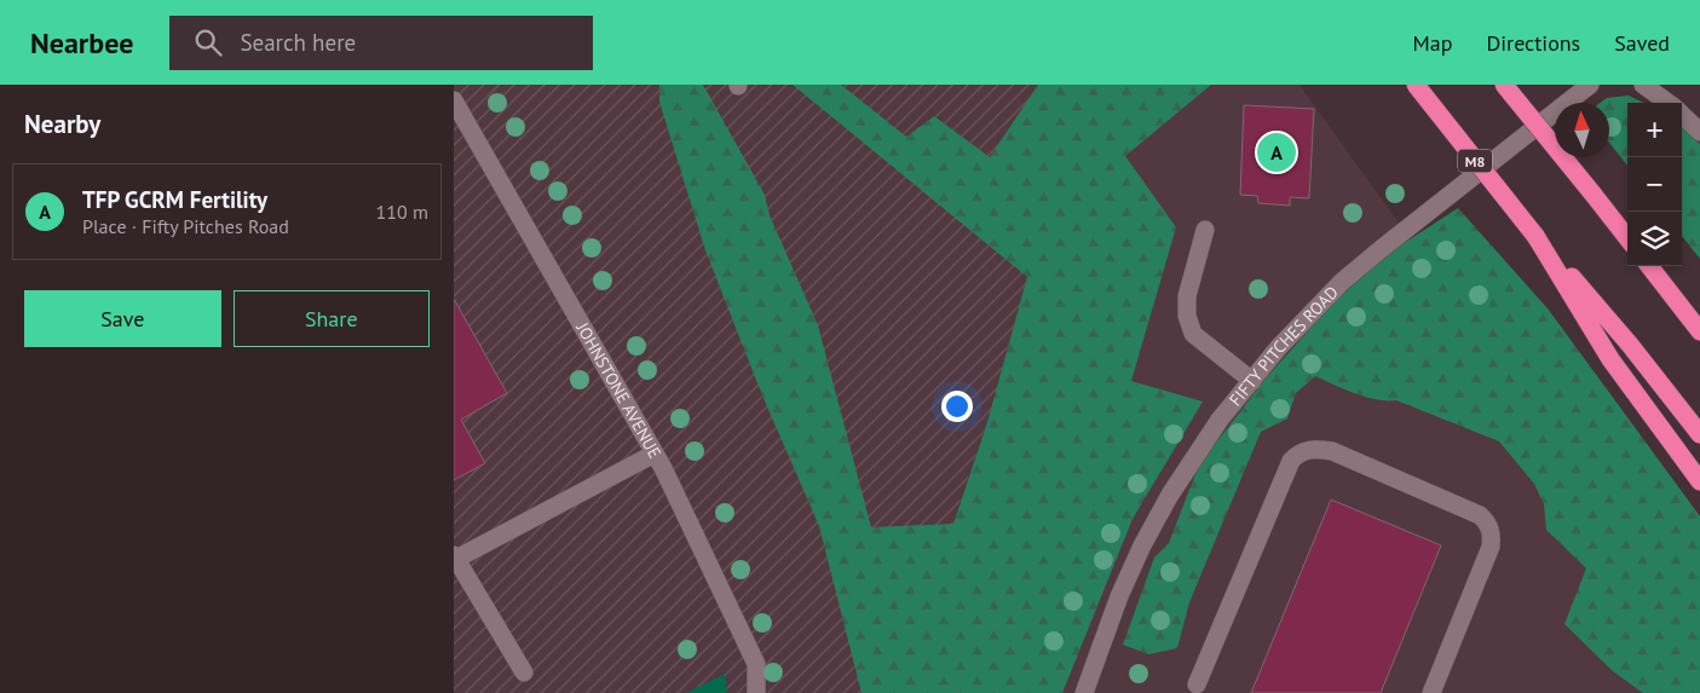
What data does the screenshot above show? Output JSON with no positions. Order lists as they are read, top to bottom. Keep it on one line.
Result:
{"streets":{"highway":["M8"],"street":["FIFTY PITCHES ROAD","JOHNSTONE AVENUE"]},"north":"top","page":{"header":"Nearbee","search":"Search here","nav":["Map","Directions","Saved"],"heading":"Nearby","map_buttons":["+","−"],"pins":"A","list":[{"mark":"A","name":"TFP GCRM Fertility","note":"Place · Fifty Pitches Road","value":"110 m"}],"buttons":["Save","Share"]}}
